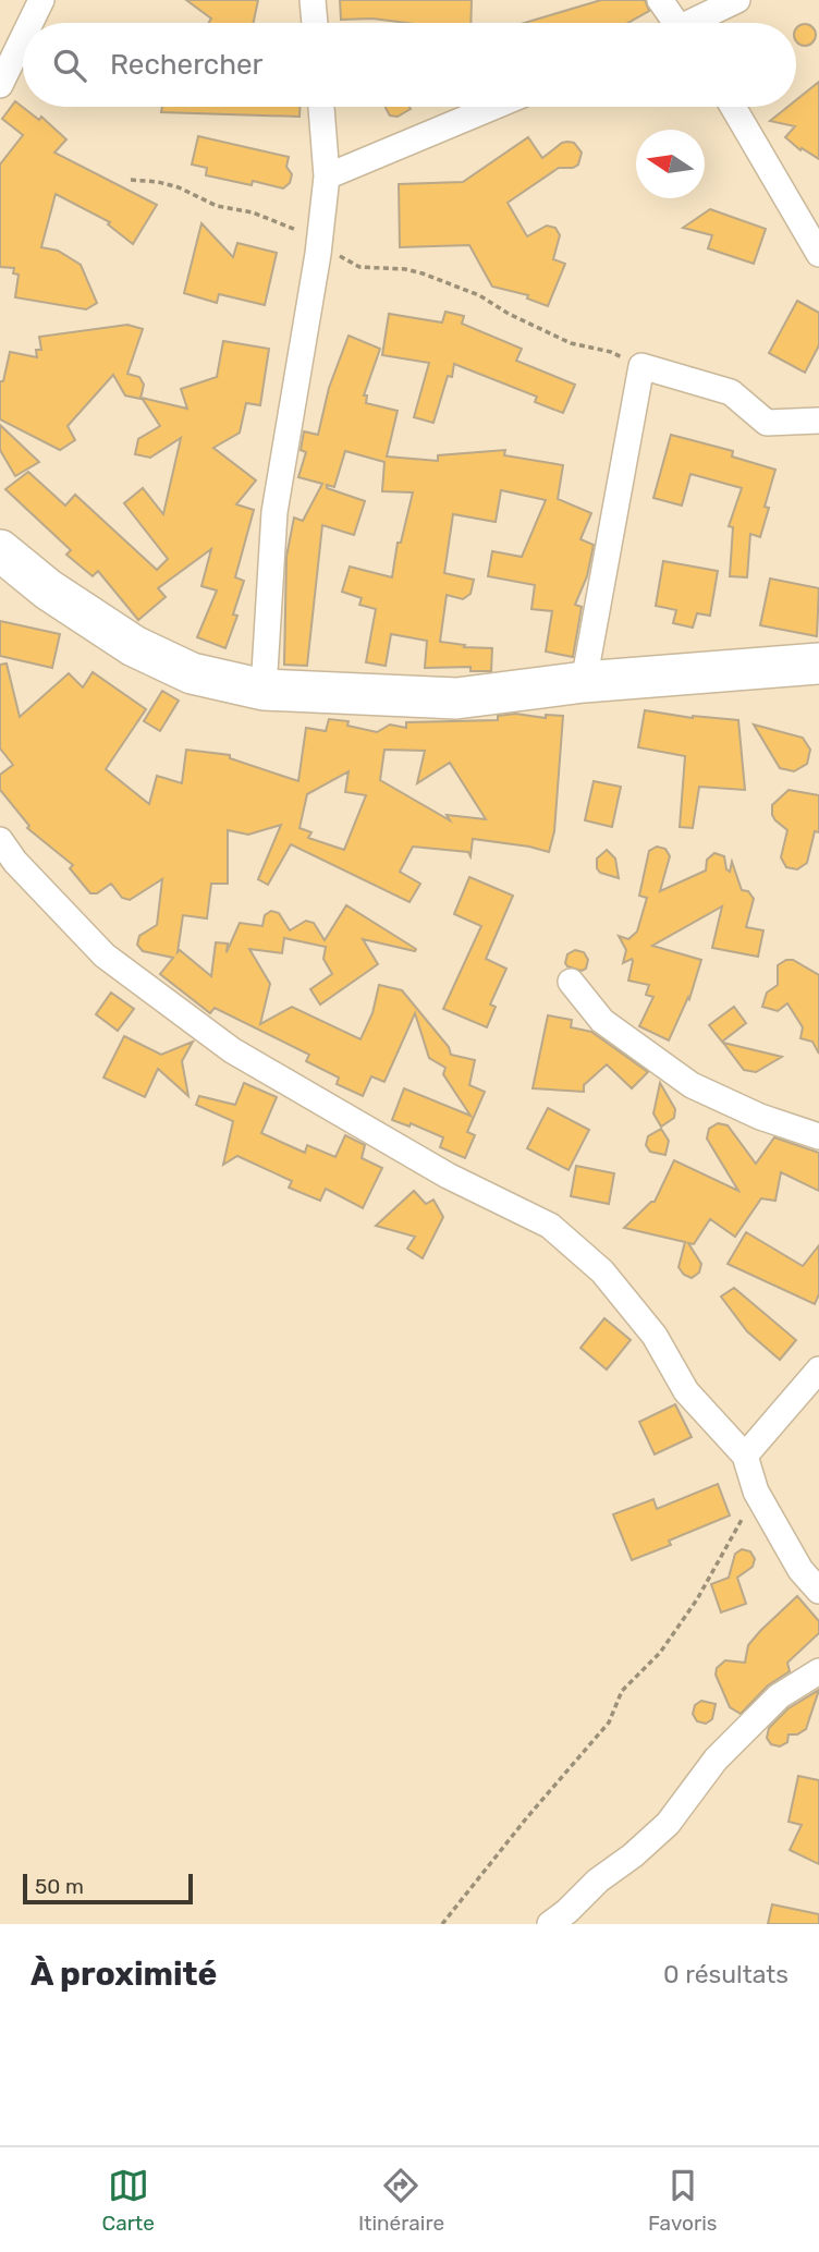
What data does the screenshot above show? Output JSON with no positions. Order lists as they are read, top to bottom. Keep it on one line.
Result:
{"scale_bar":"50 m","north":"left","page":{"search":"Rechercher","scale":"50 m","heading":["À proximité","0 résultats"],"nav":["Carte","Itinéraire","Favoris"]}}
